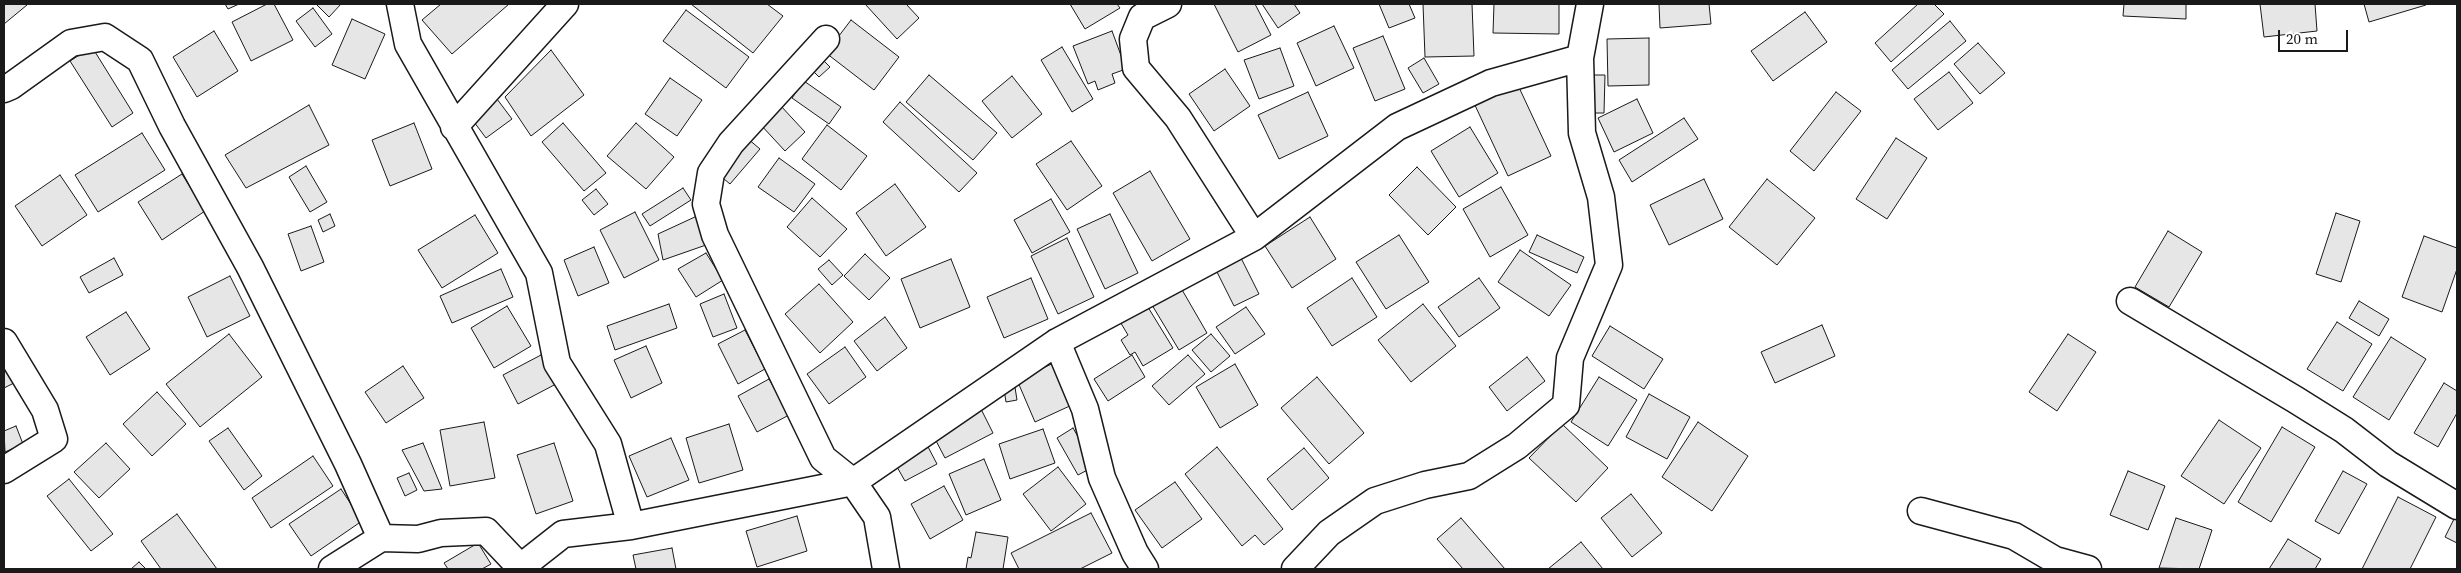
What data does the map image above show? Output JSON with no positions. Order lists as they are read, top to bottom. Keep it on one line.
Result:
{"scale_bar":"20 m"}
